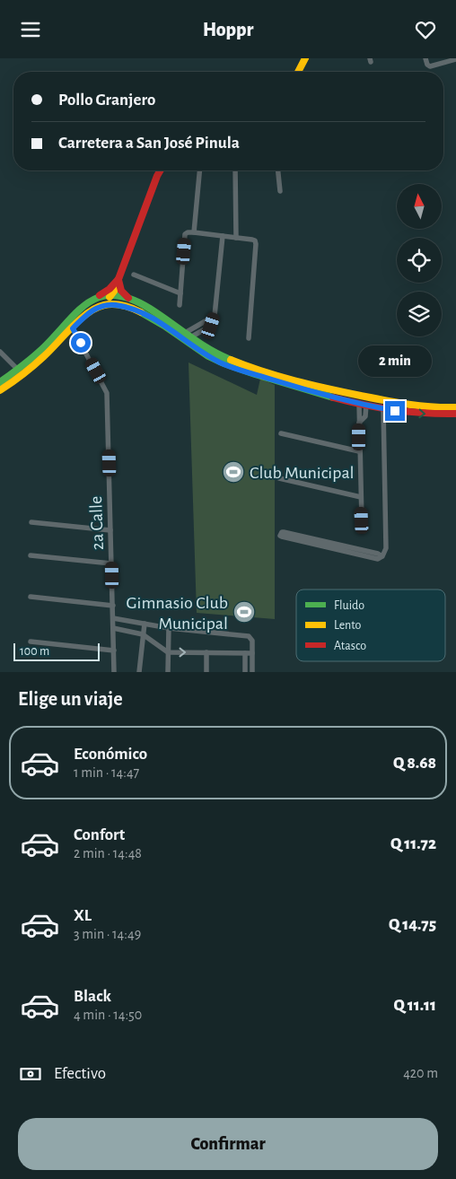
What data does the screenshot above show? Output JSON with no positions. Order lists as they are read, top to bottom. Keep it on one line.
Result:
{"streets":{"street":["2a Calle"]},"places":{"sports":["Club Municipal","Gimnasio Club Municipal"]},"legend":["Fluido","Lento","Atasco"],"scale_bar":"100 m","north":"top","page":{"header":"Hoppr","banner":["Pollo Granjero","Carretera a San José Pinula"],"bubble":"2 min","scale":"100 m","heading":"Elige un viaje","list":[{"name":"Económico","note":"1 min · 14:47","value":"Q 8.68"},{"name":"Confort","note":"2 min · 14:48","value":"Q 11.72"},{"name":"XL","note":"3 min · 14:49","value":"Q 14.75"},{"name":"Black","note":"4 min · 14:50","value":"Q 11.11"}],"pay":["Efectivo","420 m"],"buttons":"Confirmar"}}
